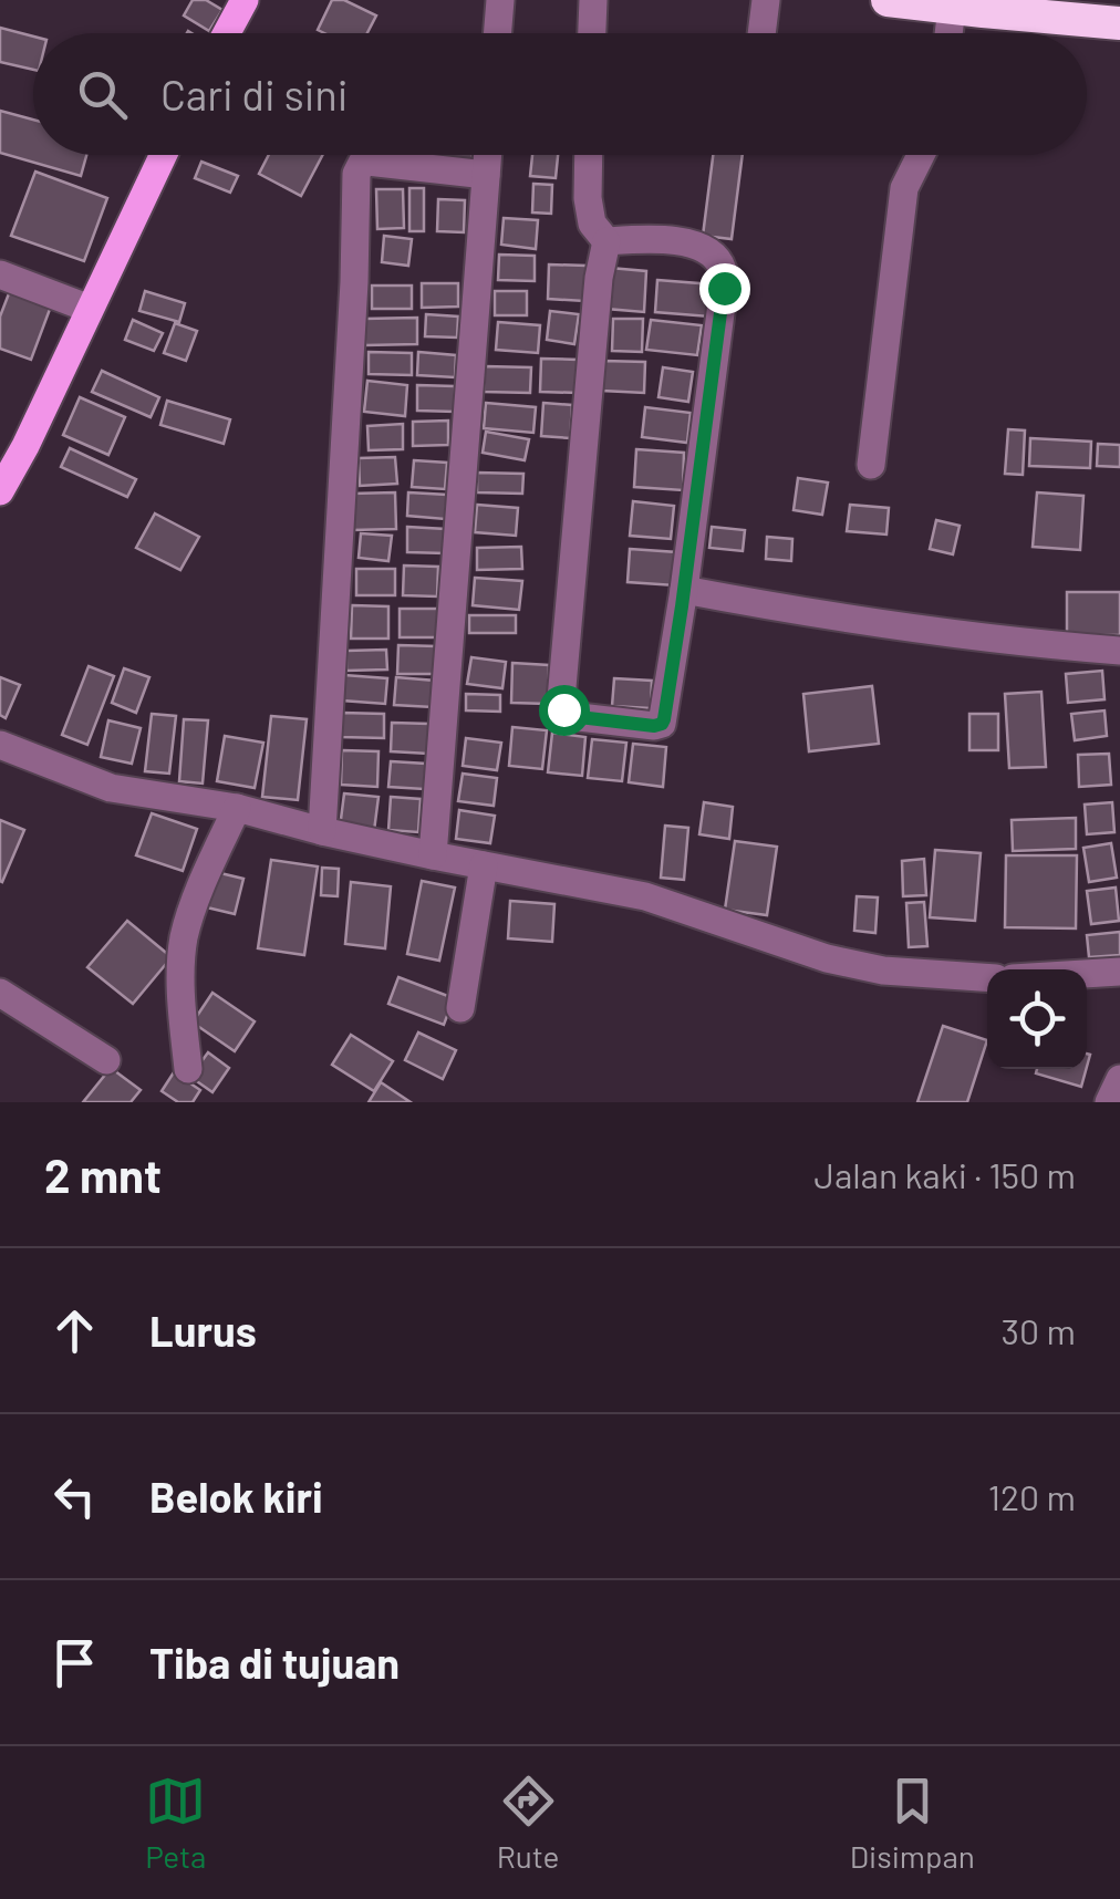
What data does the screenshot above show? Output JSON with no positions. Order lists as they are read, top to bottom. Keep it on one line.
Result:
{"page":{"search":"Cari di sini","heading":["2 mnt","Jalan kaki · 150 m"],"list":[["Lurus","30 m"],["Belok kiri","120 m"],"Tiba di tujuan"],"nav":["Peta","Rute","Disimpan"]}}
